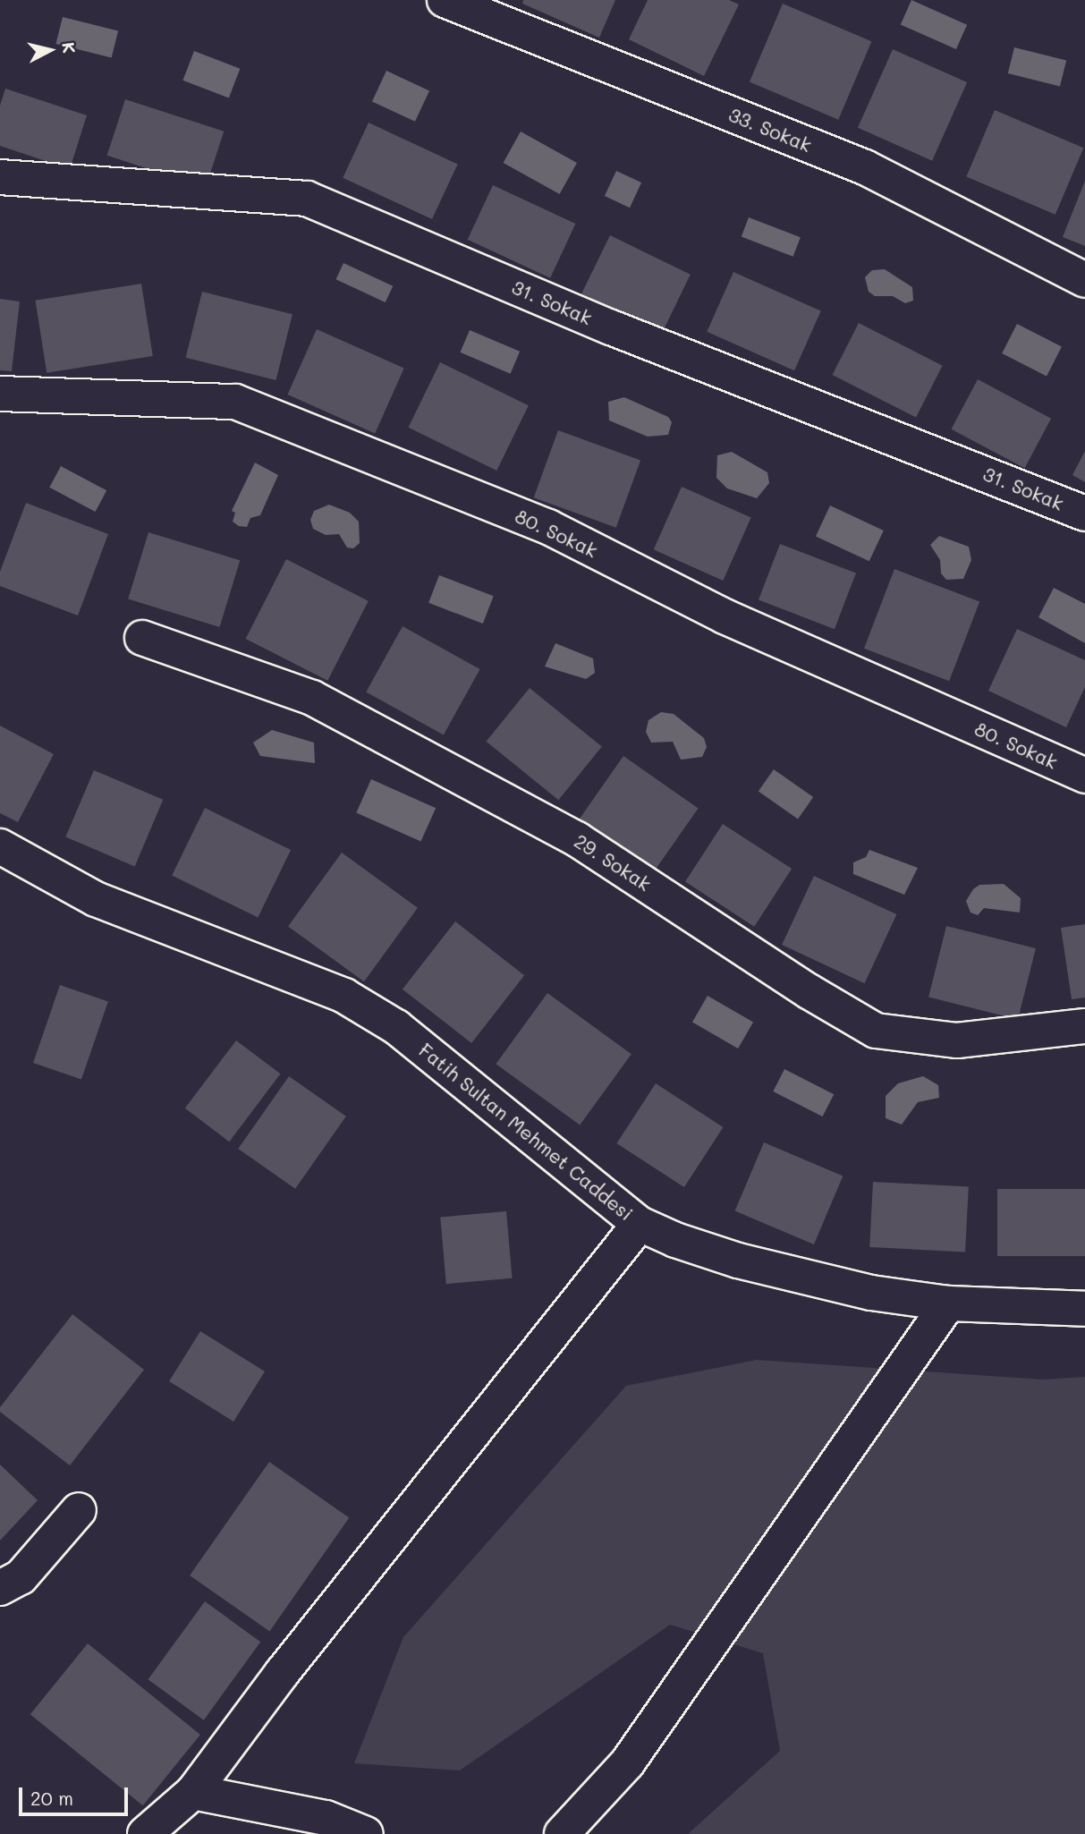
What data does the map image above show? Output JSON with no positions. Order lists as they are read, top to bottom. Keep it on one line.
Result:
{"streets":{"street":["33. Sokak","31. Sokak","80. Sokak","29. Sokak","Fatih Sultan Mehmet Caddesi"]},"scale_bar":"20 m","north":"right"}
